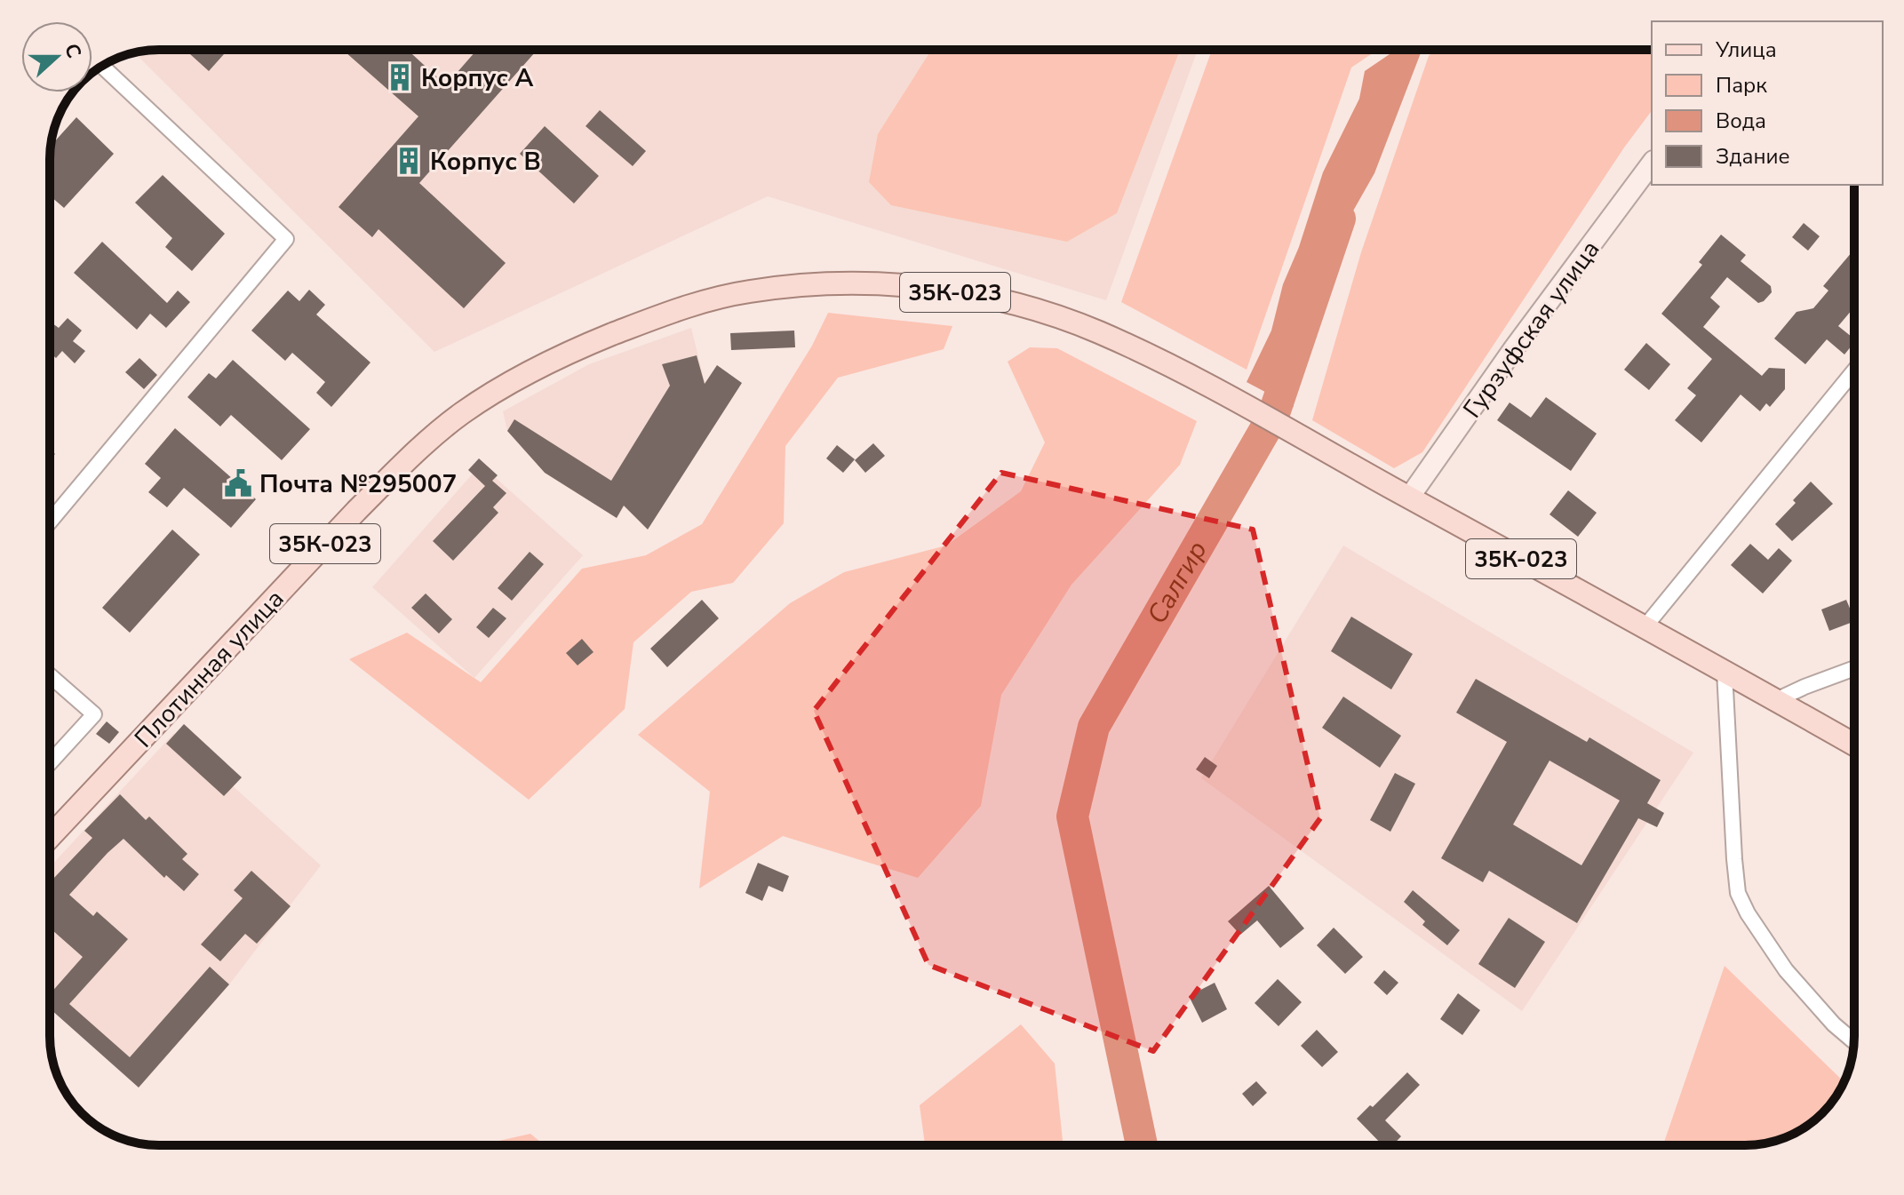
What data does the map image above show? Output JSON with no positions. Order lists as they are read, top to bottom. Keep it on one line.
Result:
{"streets":{"main road":["35К-023","Гурзуфская улица","Плотинная улица"]},"crossings":[["35К-023","Гурзуфская улица"],["35К-023","Плотинная улица"],["Гурзуфская улица","Плотинная улица"]],"water":["Салгир"],"places":{"building":["Корпус А","Корпус В"],"public building":["Почта №295007"]},"legend":["Улица","Парк","Вода","Здание"],"north":"right"}
